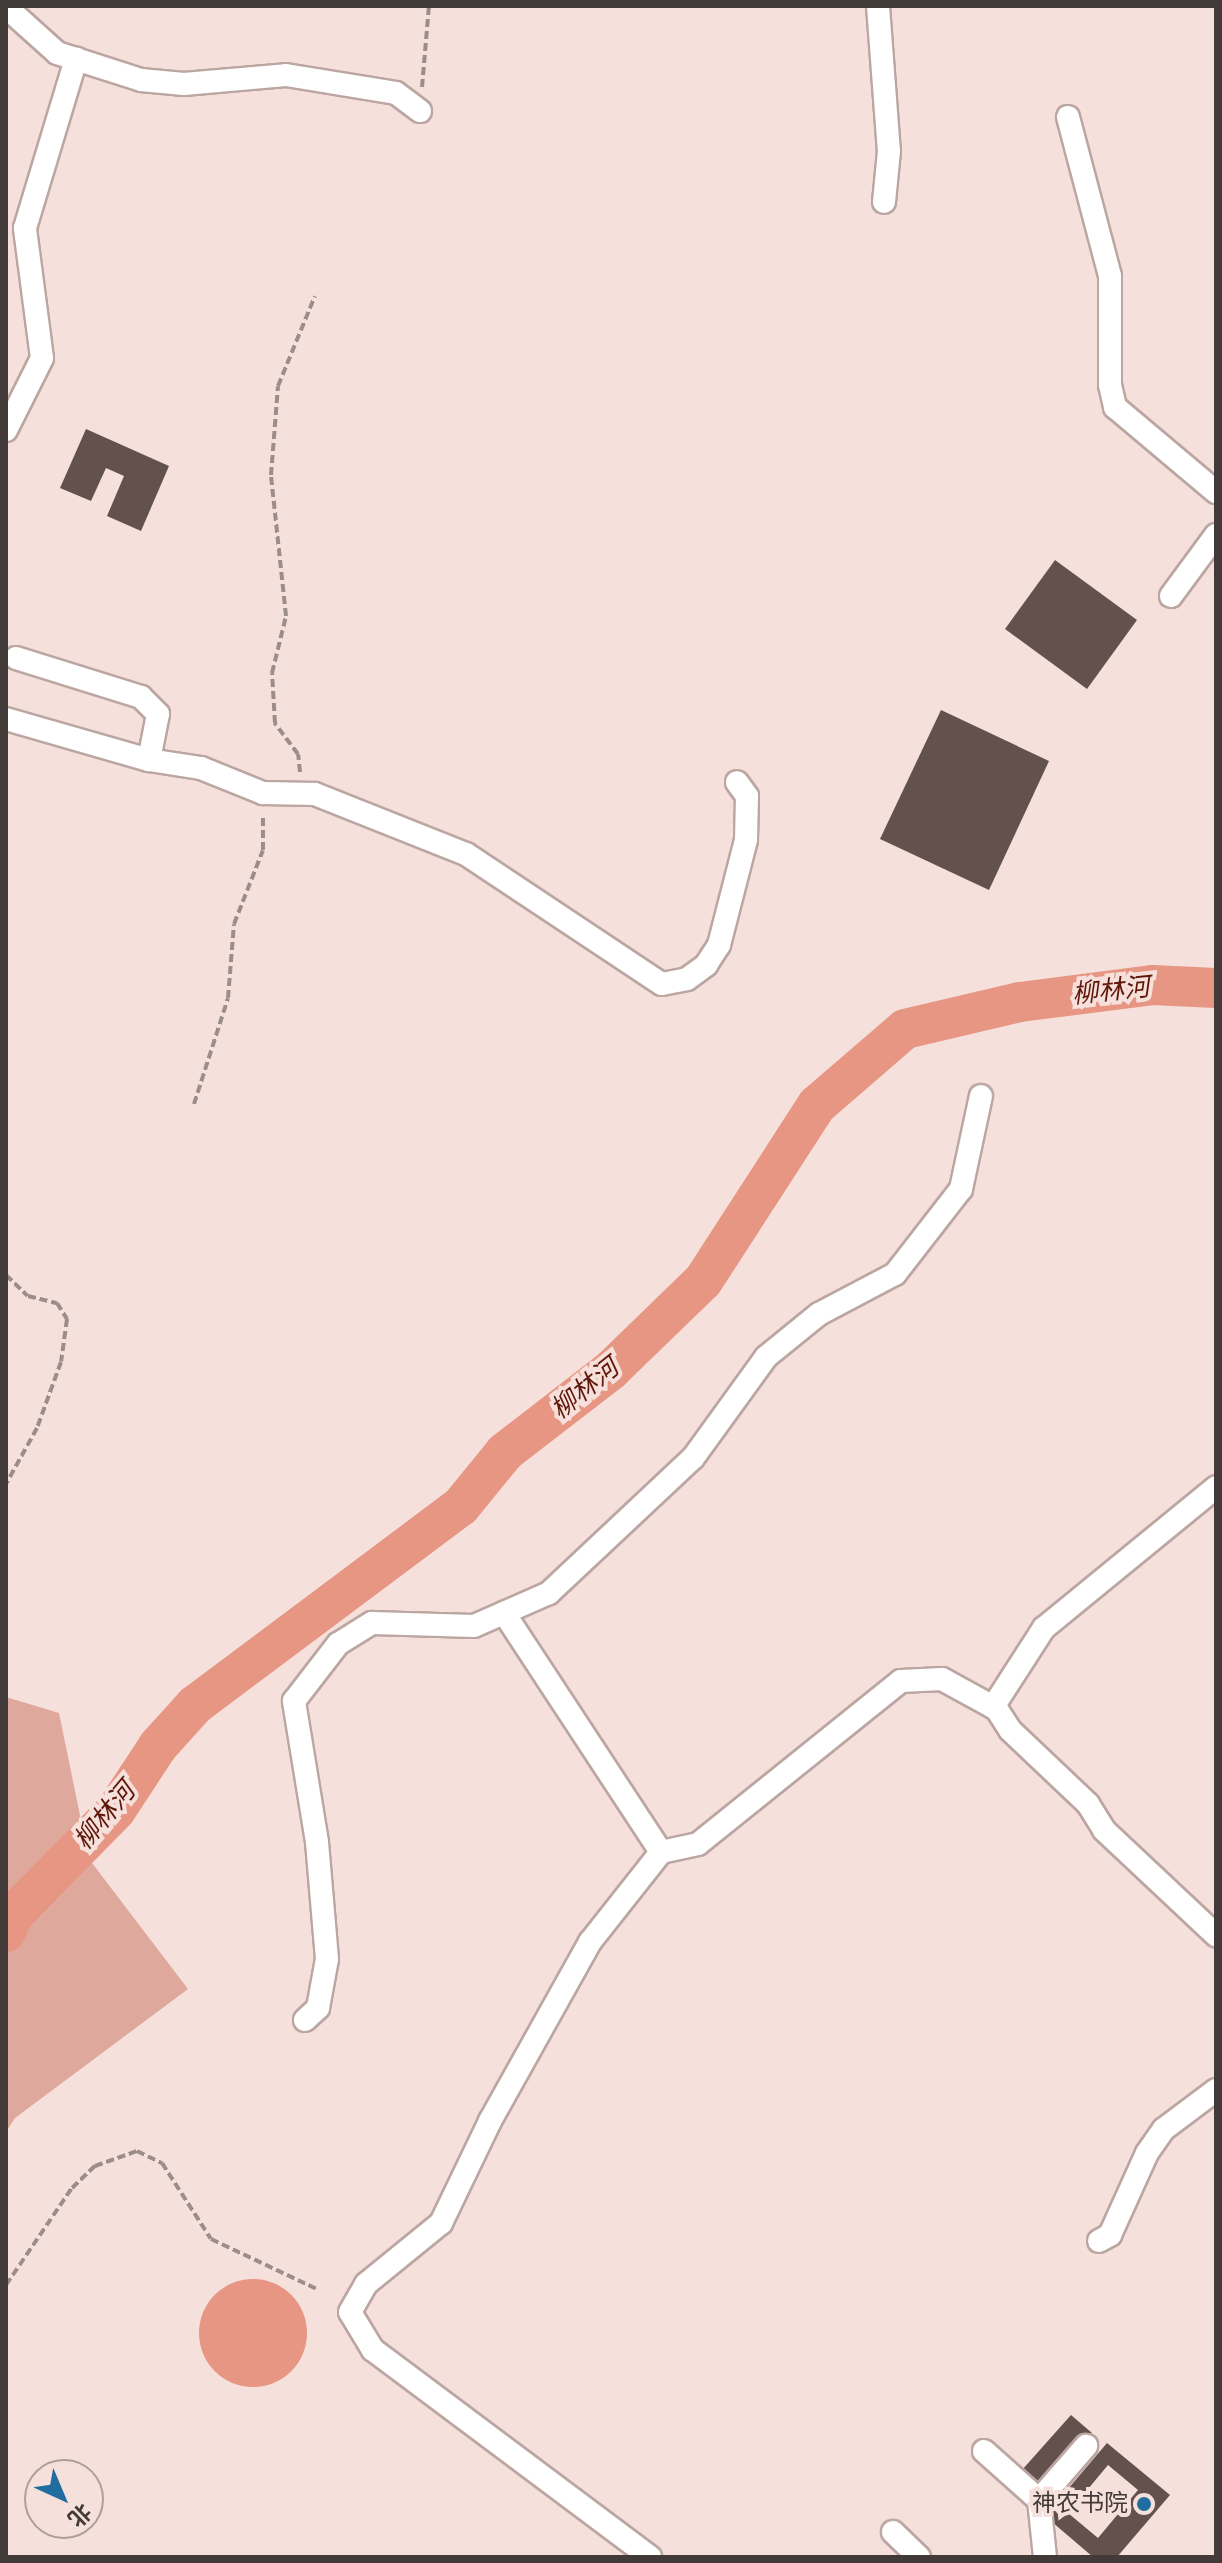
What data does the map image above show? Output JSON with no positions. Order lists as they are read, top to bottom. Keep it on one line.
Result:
{"water":["柳林河"],"places":["神农书院"],"north":"bottom right"}
